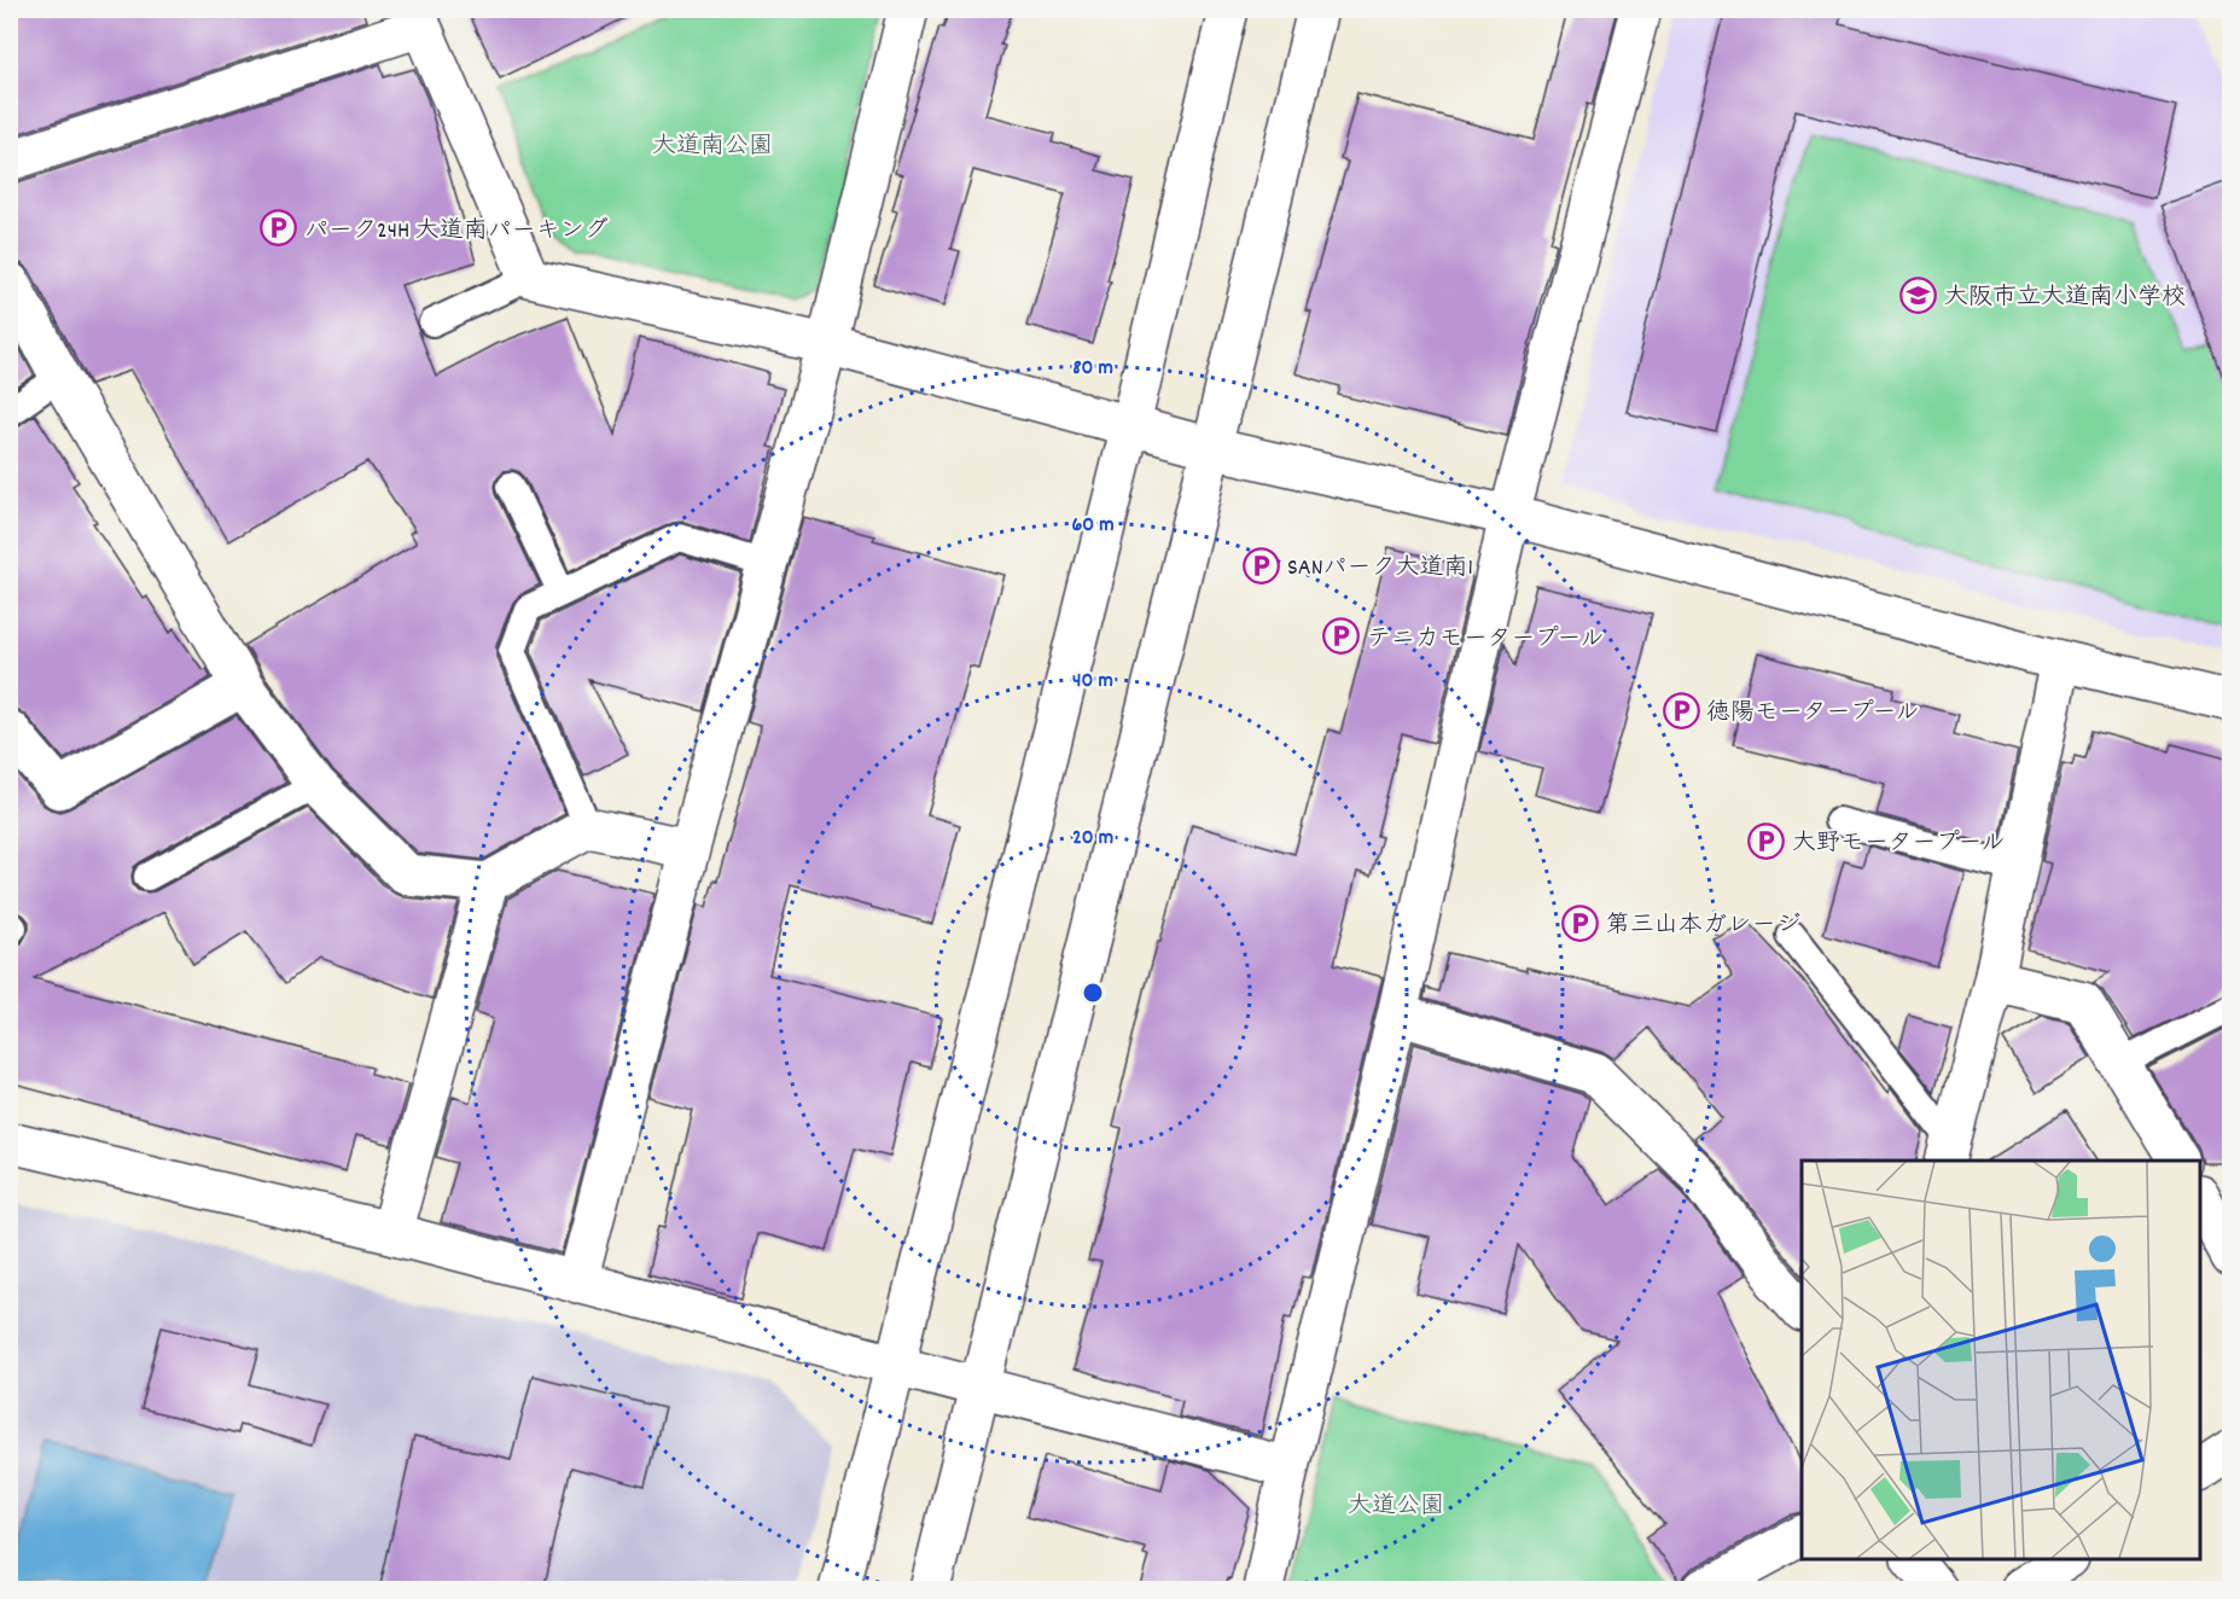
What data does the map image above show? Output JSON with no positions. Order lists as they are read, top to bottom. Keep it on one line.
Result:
{"parks":["大道南公園","大道公園"],"places":{"parking":["パーク24H 大道南パーキング","SANパーク大道南1","テニカモータープール","徳陽モータープール","大野モータープール","第三山本ガレージ"],"school or university":["大阪市立大道南小学校"]},"rings":["80 m","60 m","40 m","20 m"]}
